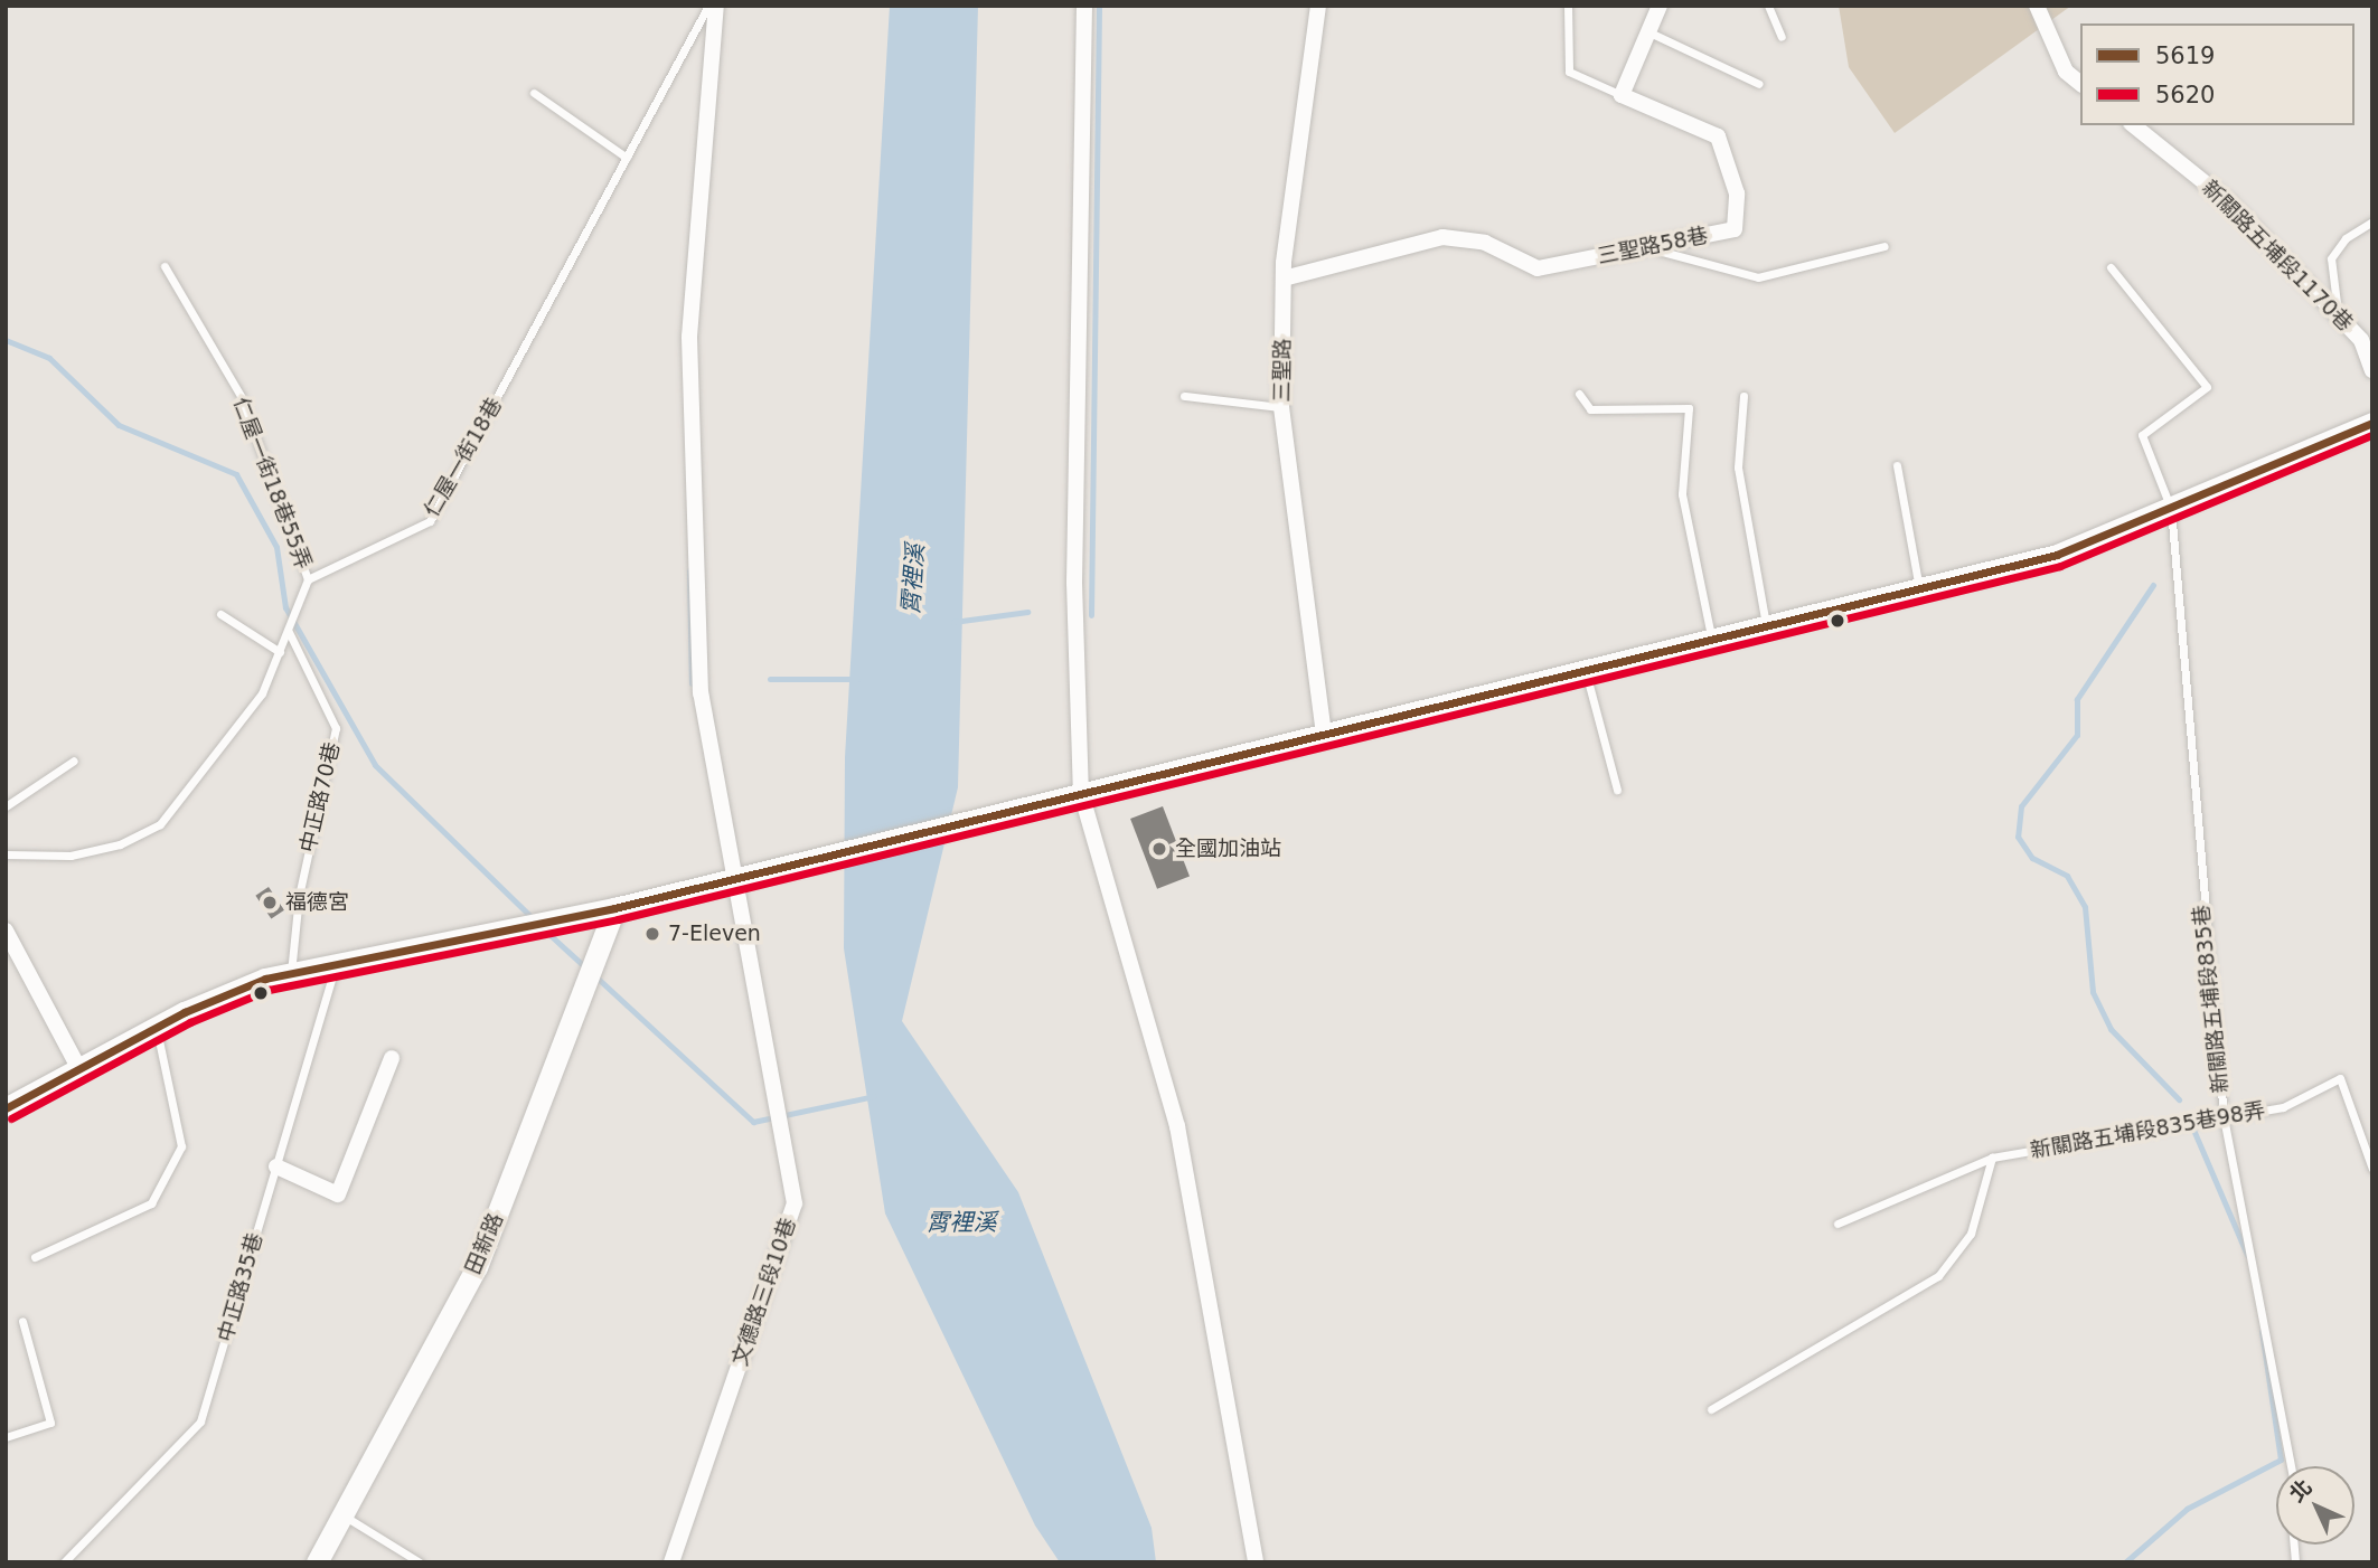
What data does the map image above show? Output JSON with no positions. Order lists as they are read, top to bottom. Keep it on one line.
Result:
{"streets":{"main road":["田新路"],"street":["三聖路58巷","新關路五埔段1170巷","三聖路","文德路三段10巷"],"lane":["仁屋一街18巷","仁屋一街18巷55弄","中正路70巷","新關路五埔段835巷","新關路五埔段835巷98弄","中正路35巷"]},"crossings":[["三聖路58巷","三聖路"],["仁屋一街18巷","仁屋一街18巷55弄"],["新關路五埔段835巷","新關路五埔段835巷98弄"]],"water":["霄裡溪"],"places":["全國加油站","福德宮","7-Eleven"],"lines":["transit line 5619","transit line 5620"],"legend":["5619","5620"],"north":"top left"}
